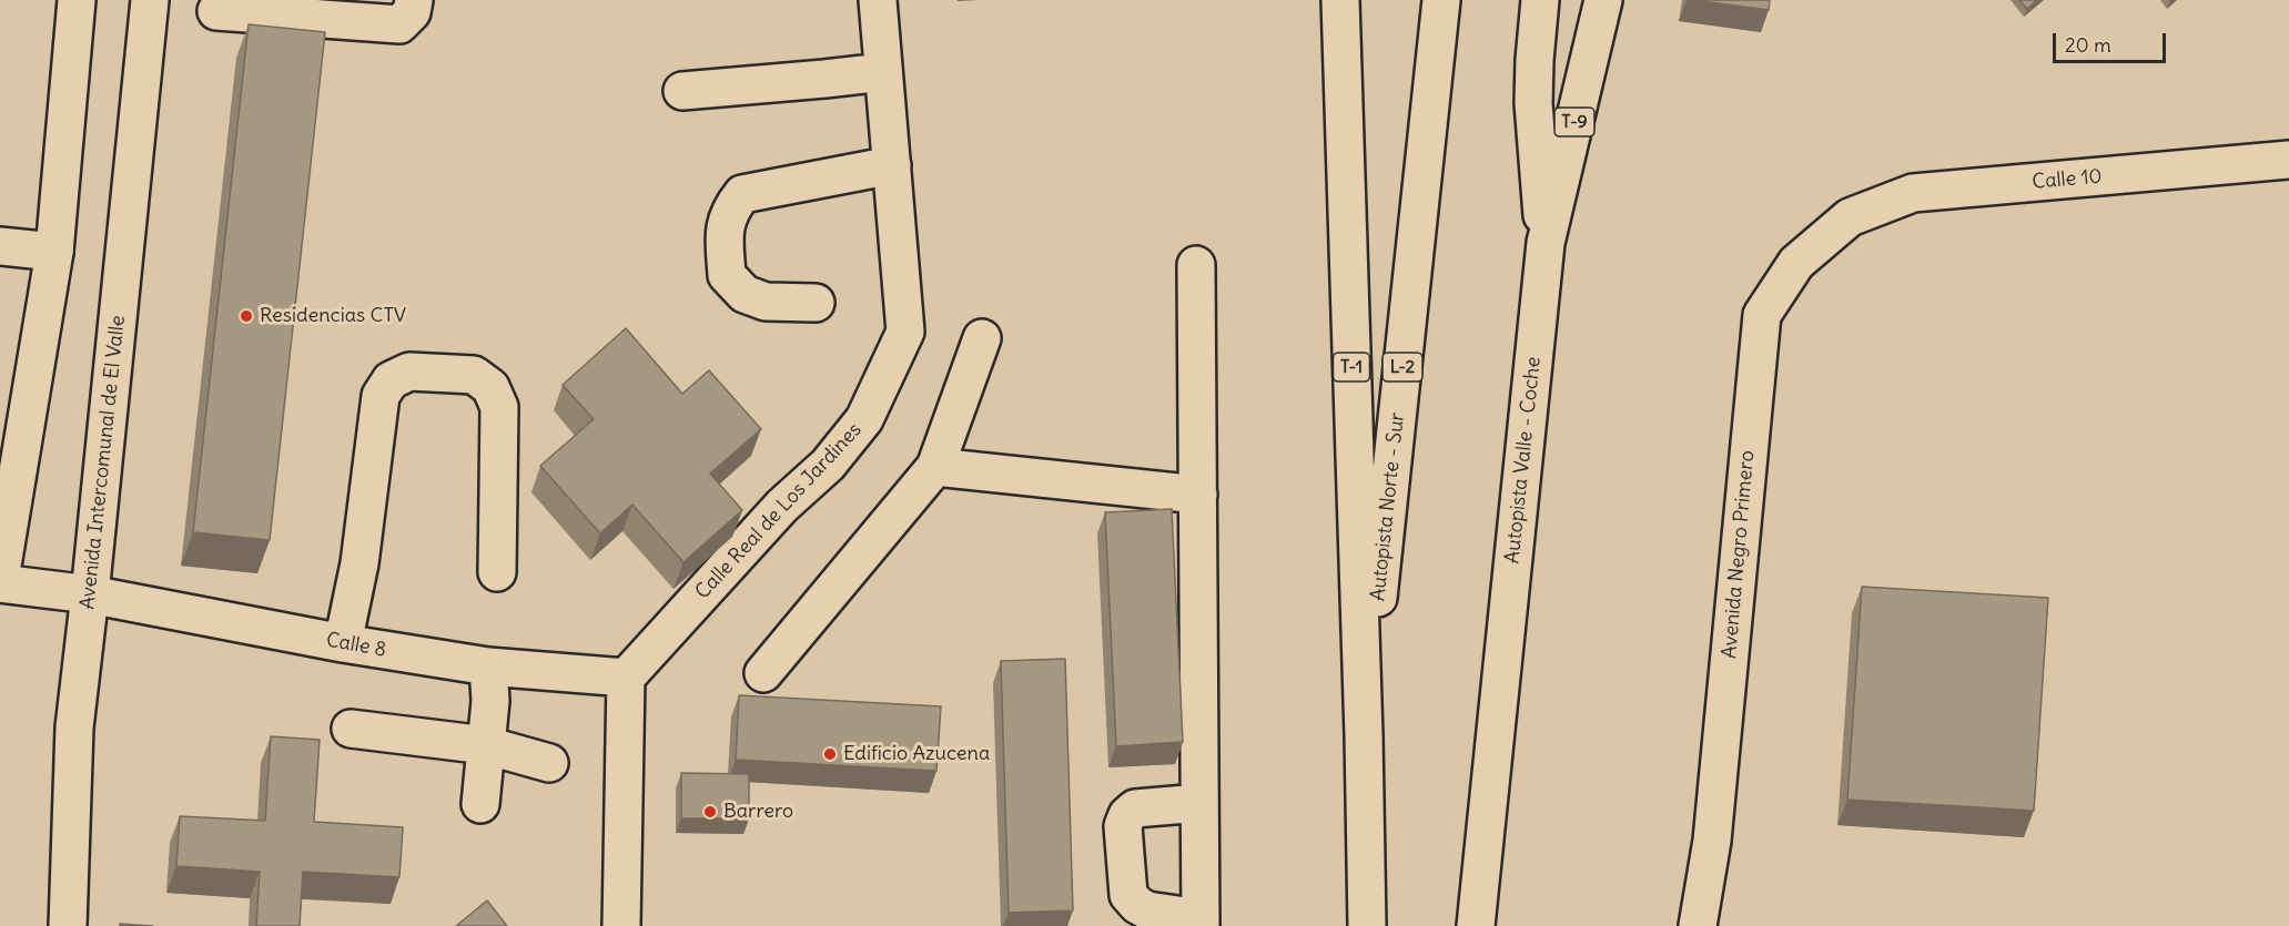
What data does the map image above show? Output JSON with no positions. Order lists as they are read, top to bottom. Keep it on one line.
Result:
{"streets":{"main road":["T-9","Calle 10","T-1","L-2","Autopista Valle - Coche","Avenida Intercomunal de El Valle","Autopista Norte - Sur","Calle Real de Los Jardines","Avenida Negro Primero","Calle 8"]},"crossings":[["Calle 10","Avenida Negro Primero"],["T-1","Autopista Norte - Sur"],["Avenida Intercomunal de El Valle","Calle 8"],["Calle Real de Los Jardines","Calle 8"]],"places":["Residencias CTV","Edificio Azucena","Barrero"],"scale_bar":"20 m"}
